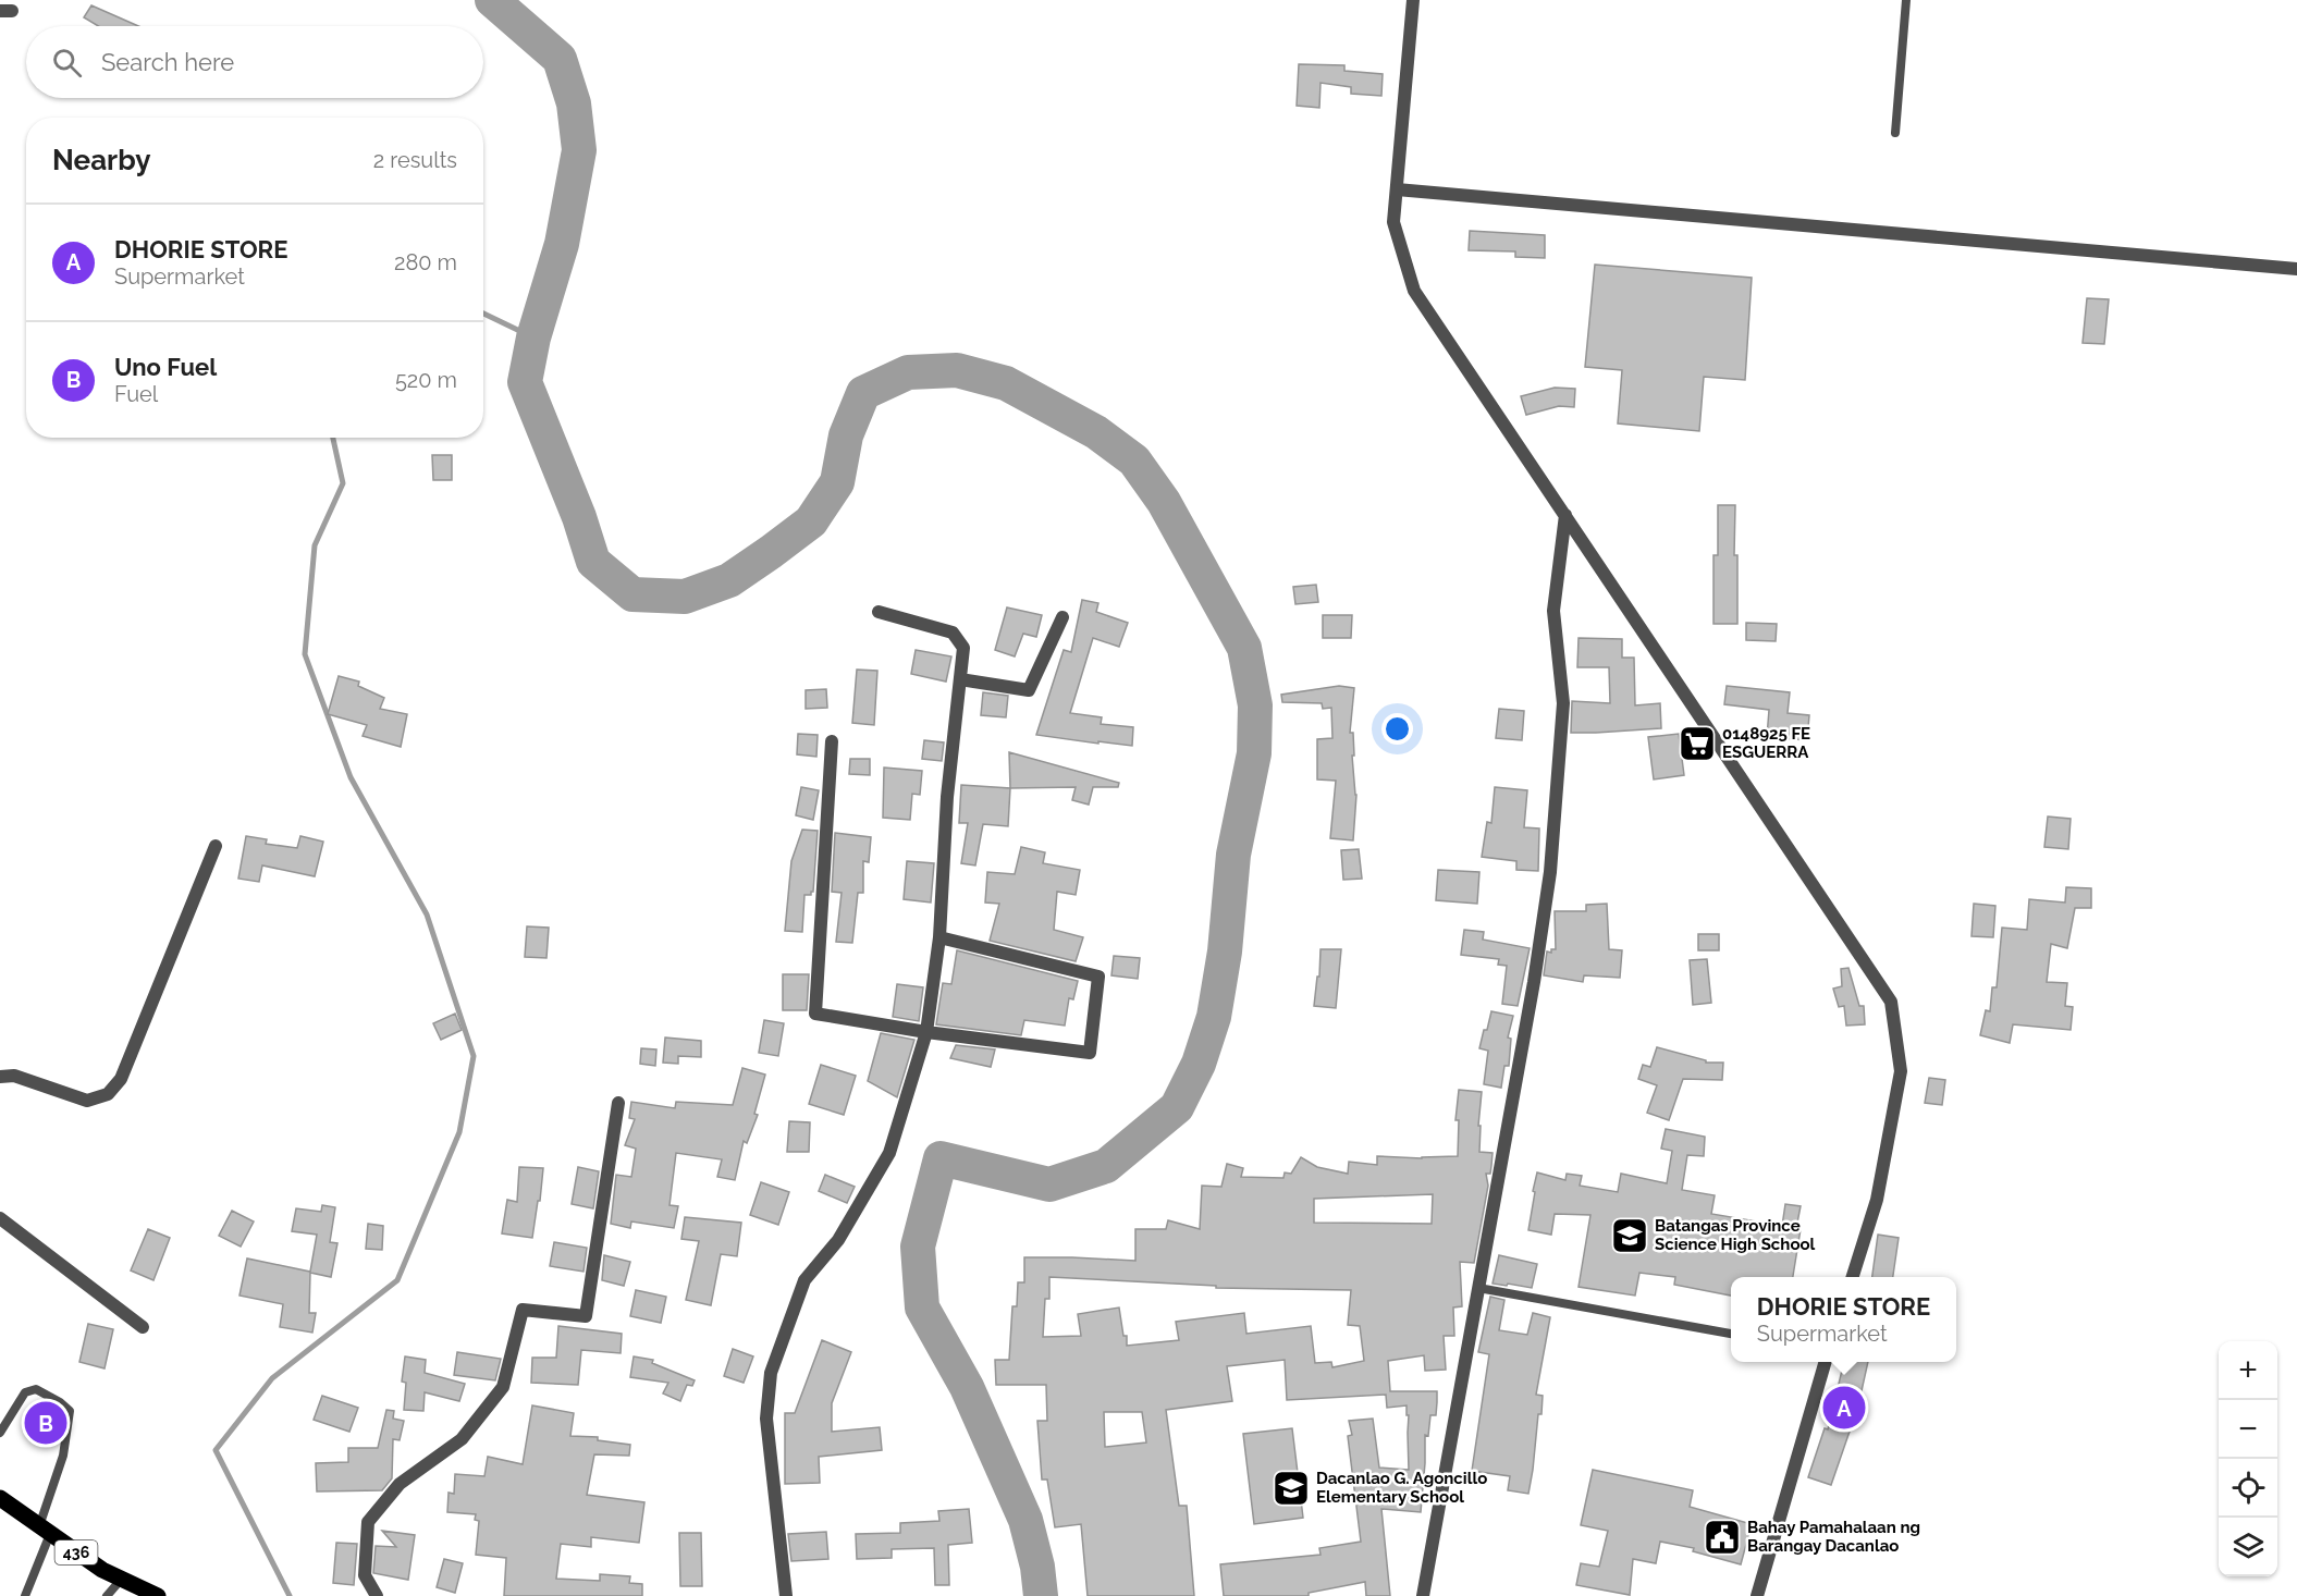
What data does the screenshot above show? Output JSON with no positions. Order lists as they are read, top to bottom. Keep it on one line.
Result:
{"streets":{"main road":["436"]},"places":{"supermarket":["0148925 FE ESGUERRA"],"school or university":["Batangas Province Science High School","Dacanlao G. Agoncillo Elementary School"],"public building":["Bahay Pamahalaan ng Barangay Dacanlao"]},"page":{"search":"Search here","heading":["Nearby","2 results"],"list":[{"mark":"A","name":"DHORIE STORE","note":"Supermarket","value":"280 m"},{"mark":"B","name":"Uno Fuel","note":"Fuel","value":"520 m"}],"popup":["DHORIE STORE","Supermarket"],"map_buttons":["+","−"],"pins":["A","B"]}}
